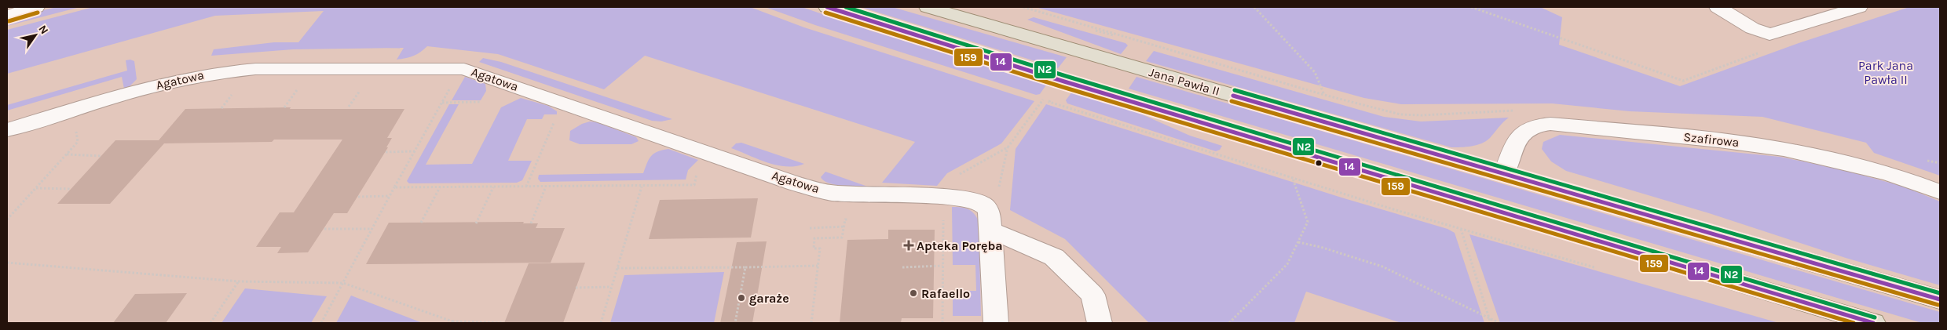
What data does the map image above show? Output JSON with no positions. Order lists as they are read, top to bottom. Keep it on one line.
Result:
{"streets":{"main road":["Jana Pawła II"],"street":["Agatowa","Szafirowa"]},"crossings":[["Jana Pawła II","Szafirowa"]],"parks":["Park Jana Pawła II"],"places":{"health":["Apteka Poręba"],"other":["Rafaello","garaże"]},"lines":["transit line 14","transit line N2","transit line 159"],"north":"top right"}
